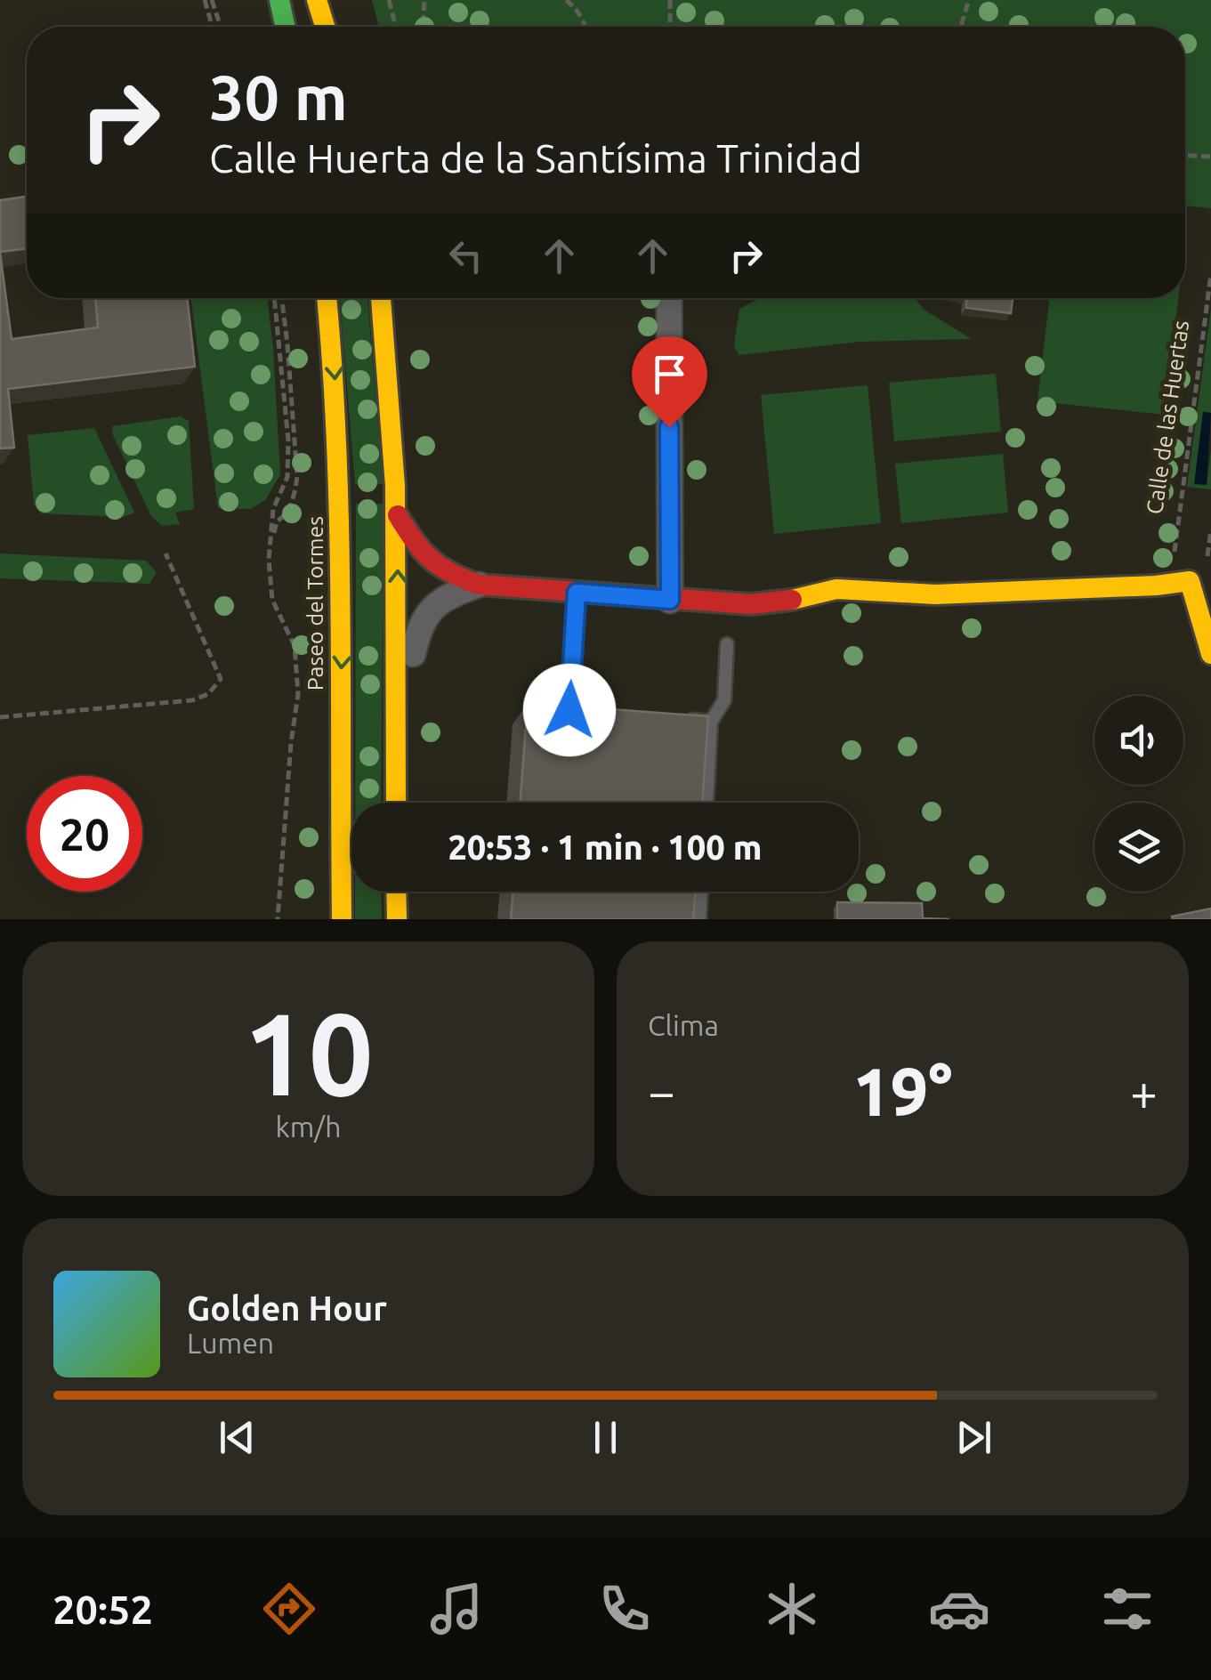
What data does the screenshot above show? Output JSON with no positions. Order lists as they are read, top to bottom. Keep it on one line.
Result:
{"streets":{"main road":["Paseo del Tormes"],"path":["Calle de las Huertas"]},"page":{"turn":["30 m","Calle Huerta de la Santísima Trinidad"],"limit":"20","trip":"20:53 · 1 min · 100 m","tile":[["10","km/h"],"Clima"],"heat":["−","19°","+"],"song":["Golden Hour","Lumen"],"tabs":"20:52"}}
